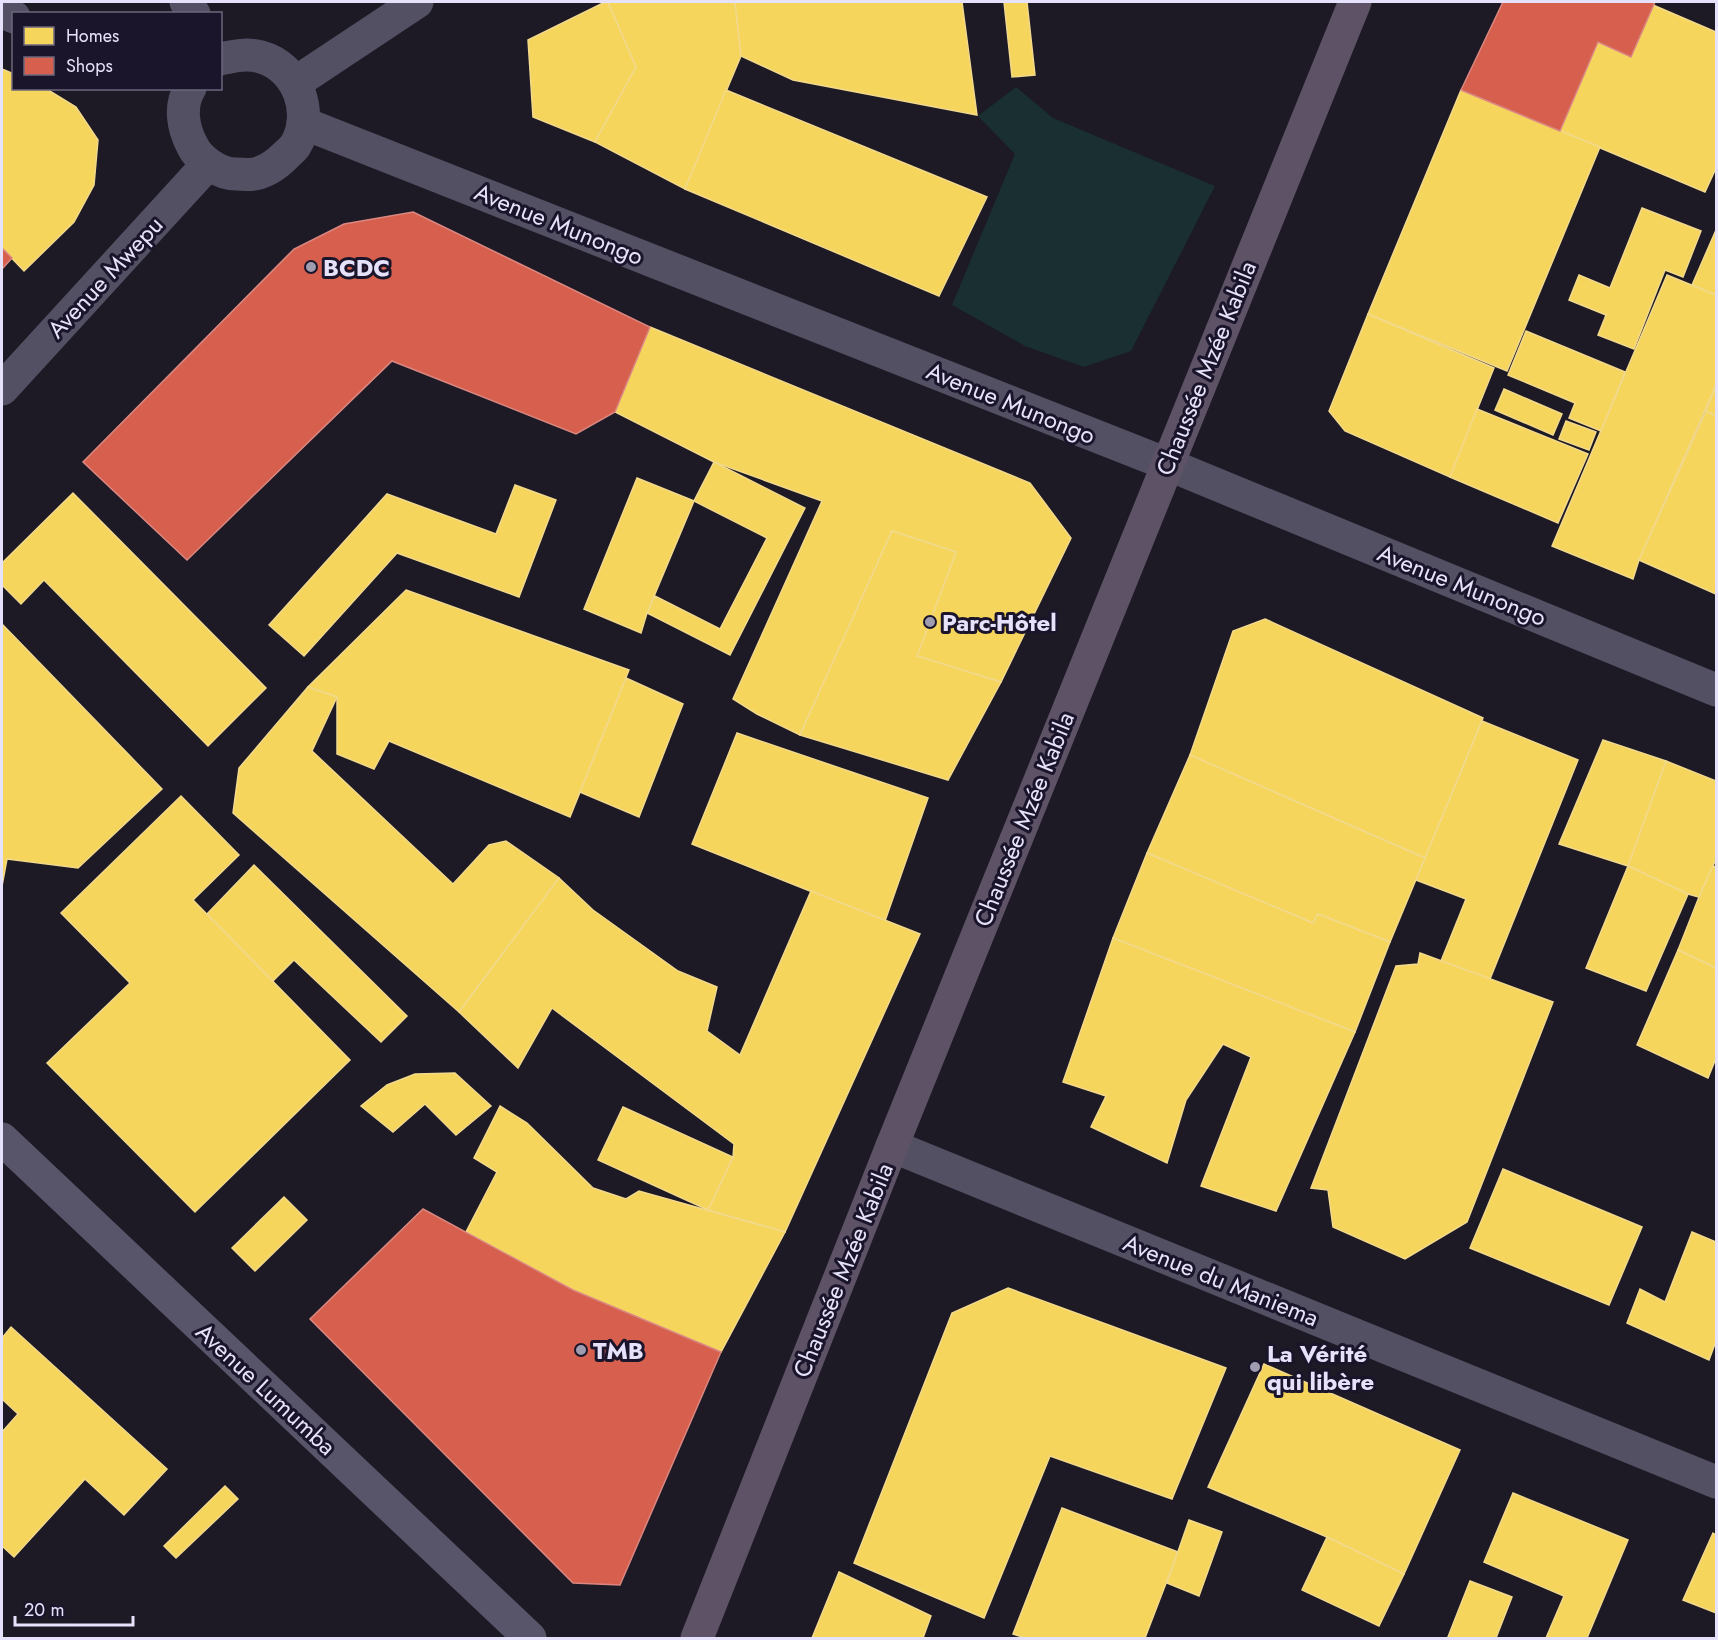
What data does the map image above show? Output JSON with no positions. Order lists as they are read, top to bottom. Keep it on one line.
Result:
{"streets":{"highway":["Chaussée Mzée Kabila"],"main road":["Avenue Lumumba"],"street":["Avenue Munongo","Avenue Mwepu","Avenue du Maniema"]},"crossings":[["Avenue Munongo","Chaussée Mzée Kabila"],["Chaussée Mzée Kabila","Avenue du Maniema"]],"places":["BCDC","Parc-Hôtel","TMB","La Vérité qui libère"],"legend":["Homes","Shops"],"scale_bar":"20 m"}
